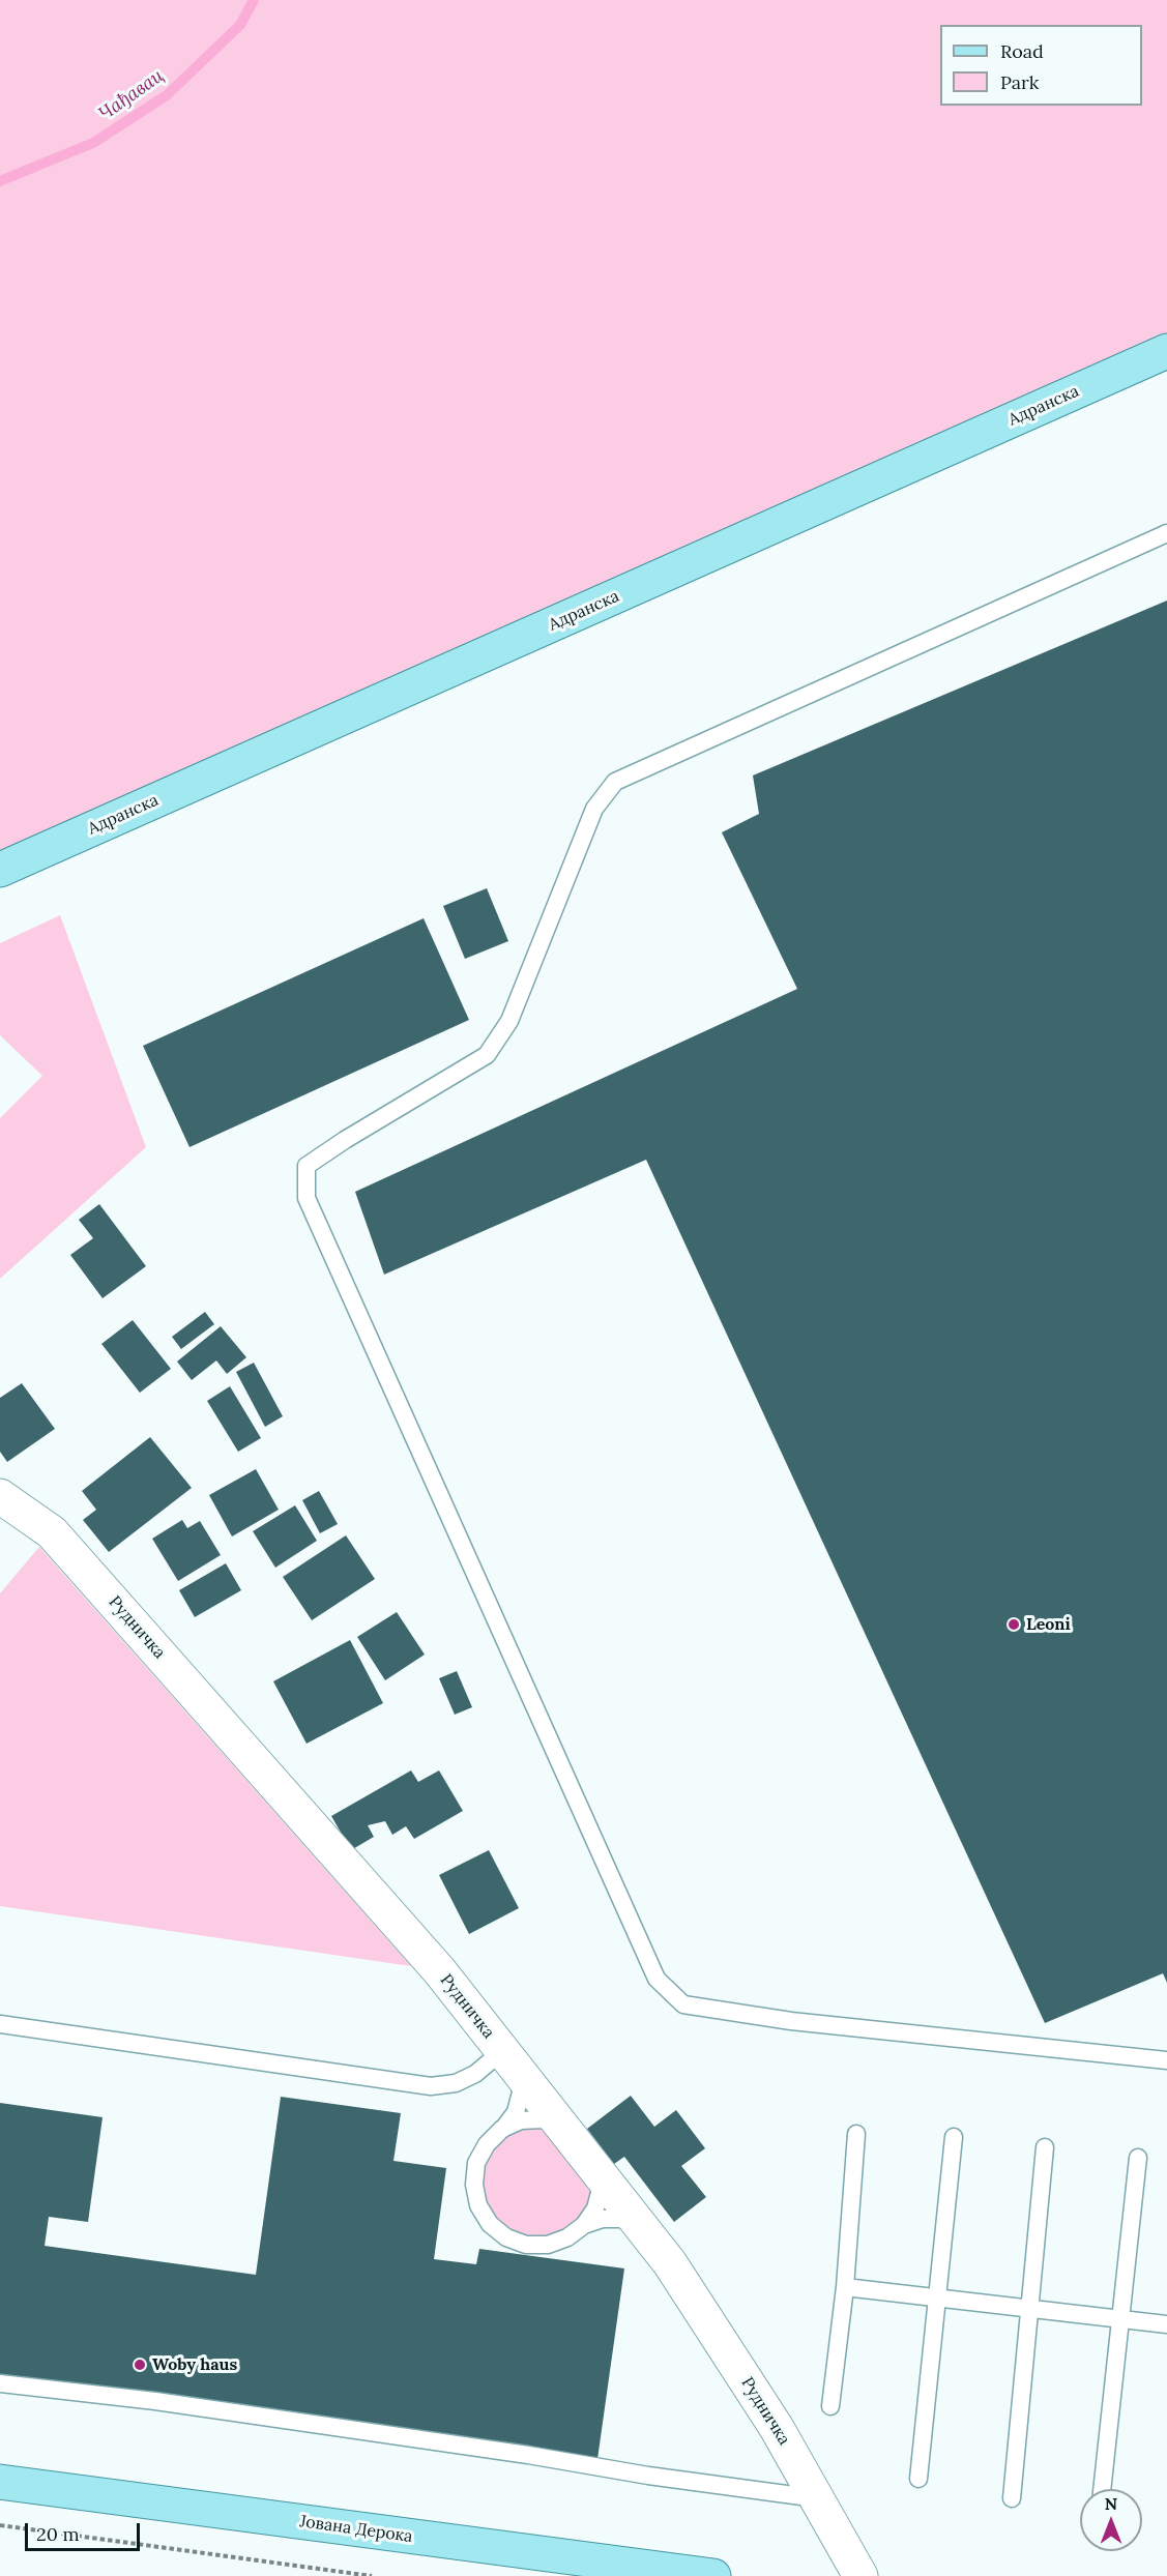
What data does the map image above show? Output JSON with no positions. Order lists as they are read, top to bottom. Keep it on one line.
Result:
{"streets":{"main road":["Адранска","Јована Дерока"],"street":["Рудничка"]},"water":["Чађавац"],"places":["Leoni","Woby haus"],"legend":["Road","Park"],"scale_bar":"20 m","north":"top"}
